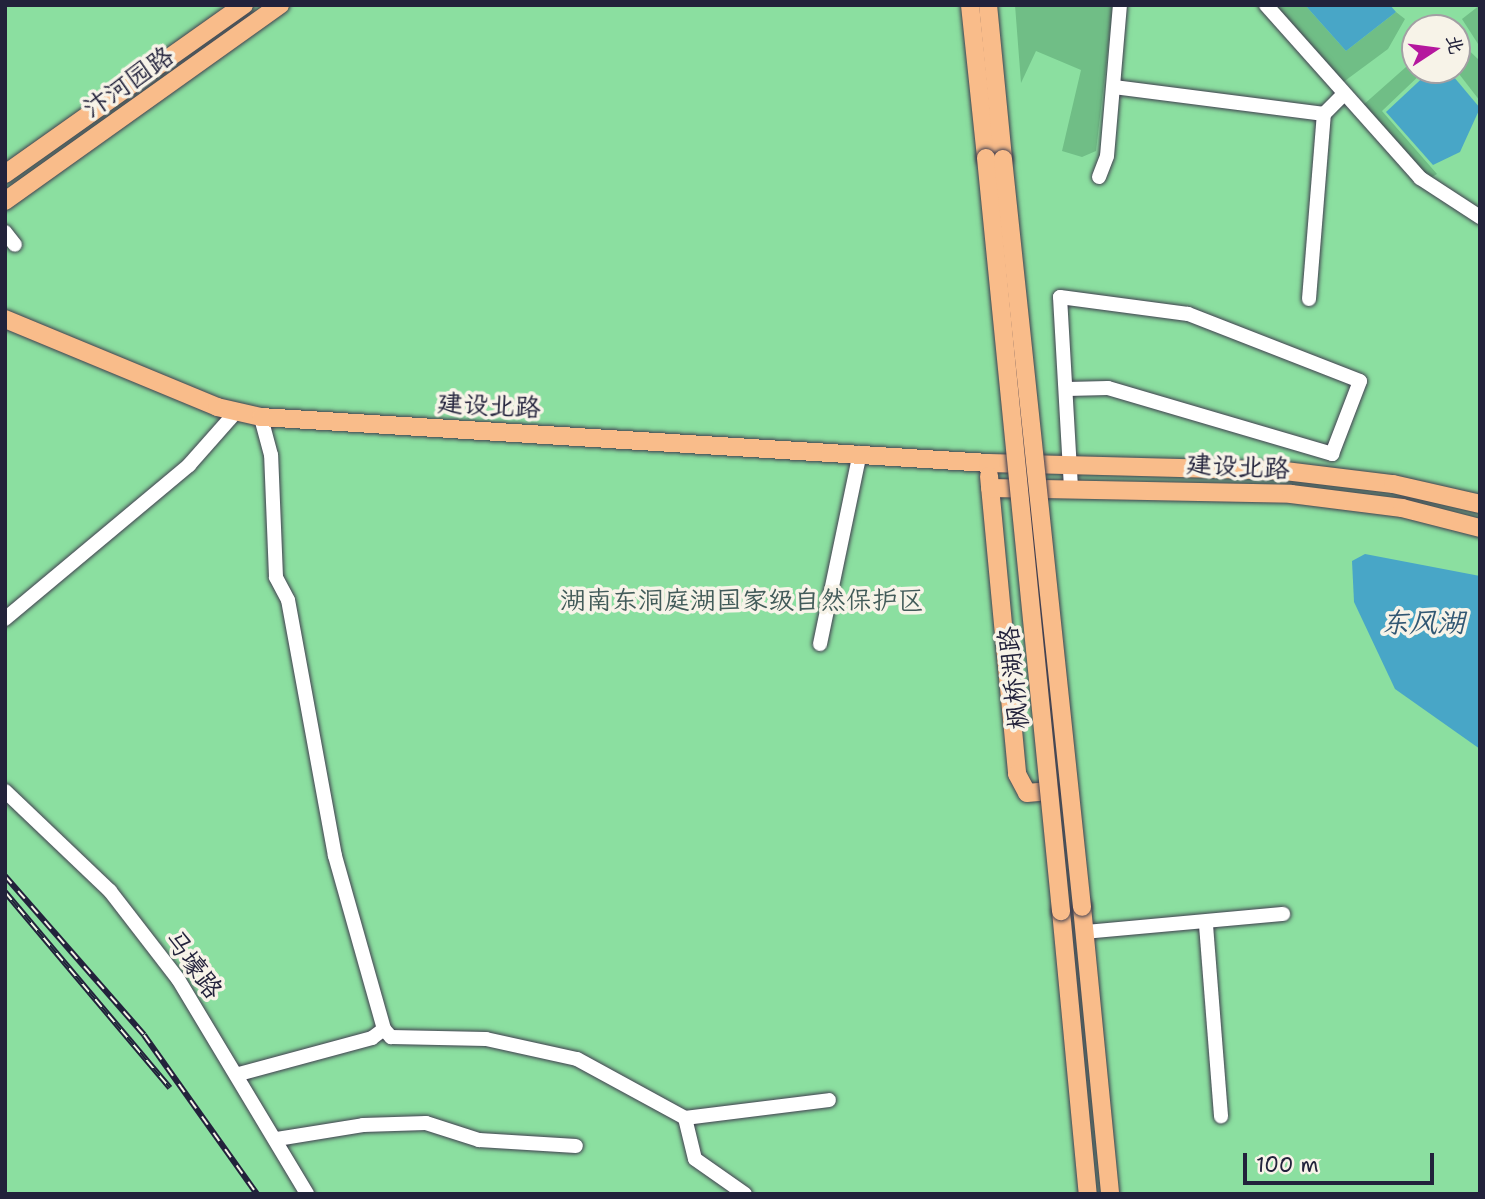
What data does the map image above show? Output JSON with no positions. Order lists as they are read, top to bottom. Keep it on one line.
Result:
{"streets":{"main road":["汴河园路","建设北路","枫桥湖路"],"street":["马壕路"]},"water":["东风湖"],"parks":["湖南东洞庭湖国家级自然保护区"],"scale_bar":"100 m","north":"right"}
